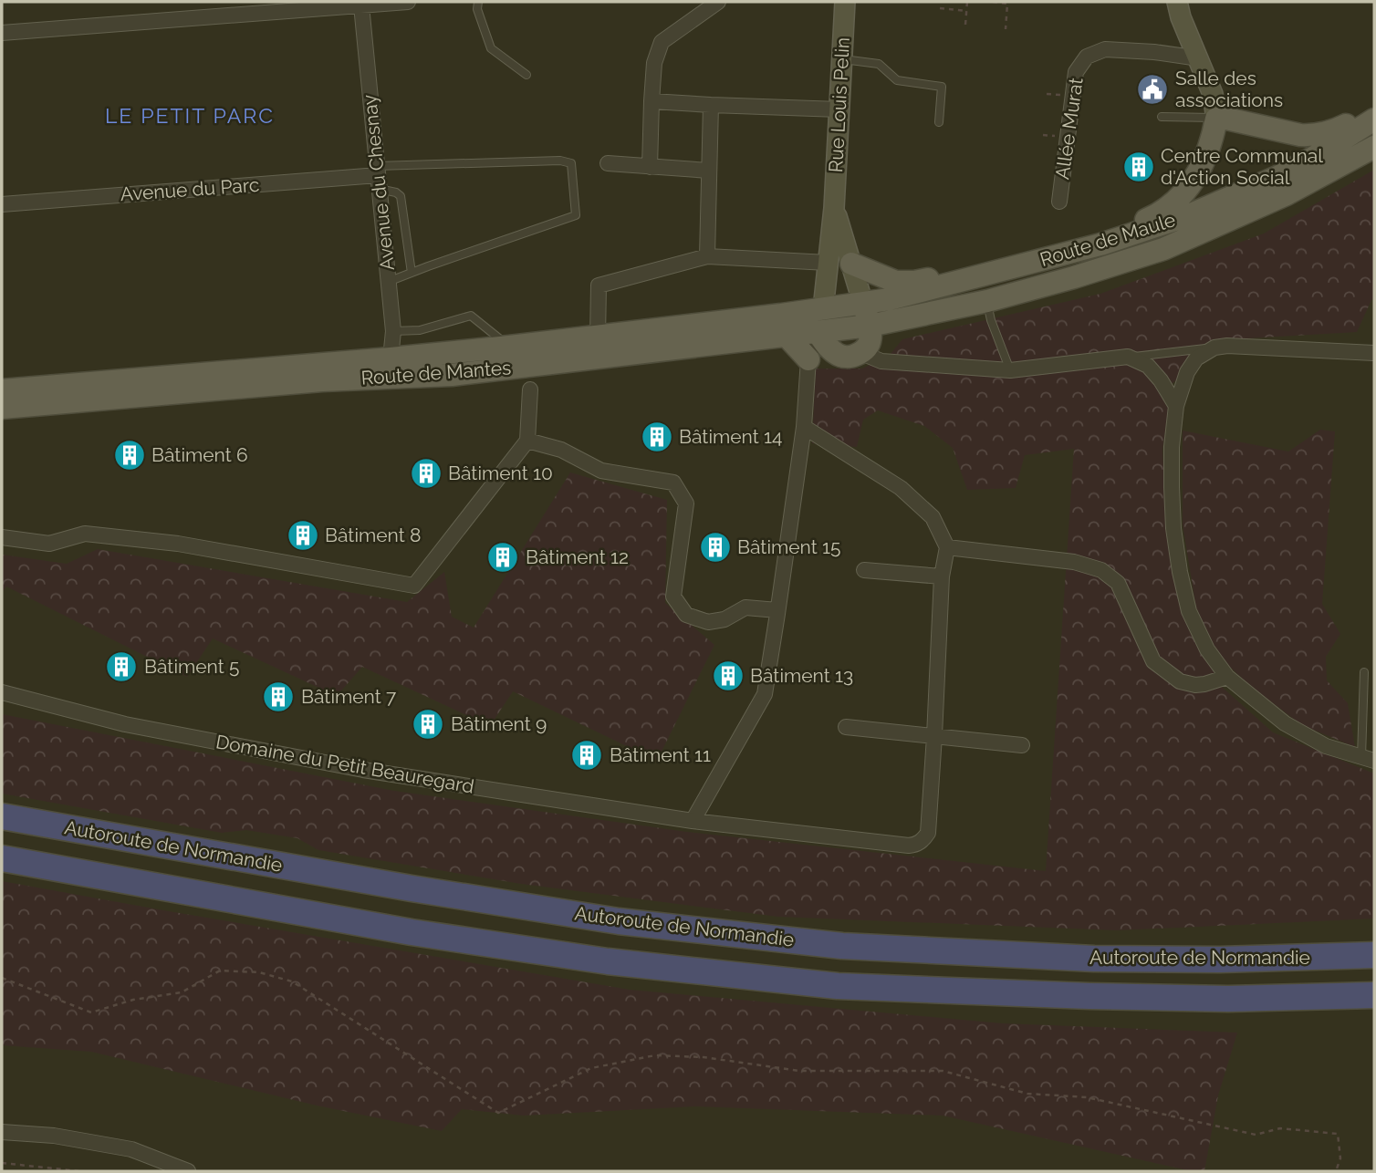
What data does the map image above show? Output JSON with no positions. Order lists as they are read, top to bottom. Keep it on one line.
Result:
{"streets":{"highway":["Autoroute de Normandie"],"main road":["Route de Maule","Route de Mantes"],"street":["Rue Louis Pelin","Allée Murat","Avenue du Chesnay","Avenue du Parc","Domaine du Petit Beauregard"]},"crossings":[["Rue Louis Pelin","Route de Maule"],["Rue Louis Pelin","Route de Mantes"],["Avenue du Chesnay","Avenue du Parc"],["Avenue du Chesnay","Route de Mantes"],["Route de Maule","Route de Mantes"]],"districts":["LE PETIT PARC"],"places":{"public building":["Salle des associations"],"building":["Centre Communal d'Action Social","Bâtiment 14","Bâtiment 6","Bâtiment 10","Bâtiment 8","Bâtiment 15","Bâtiment 12","Bâtiment 5","Bâtiment 13","Bâtiment 7","Bâtiment 9","Bâtiment 11"]}}
